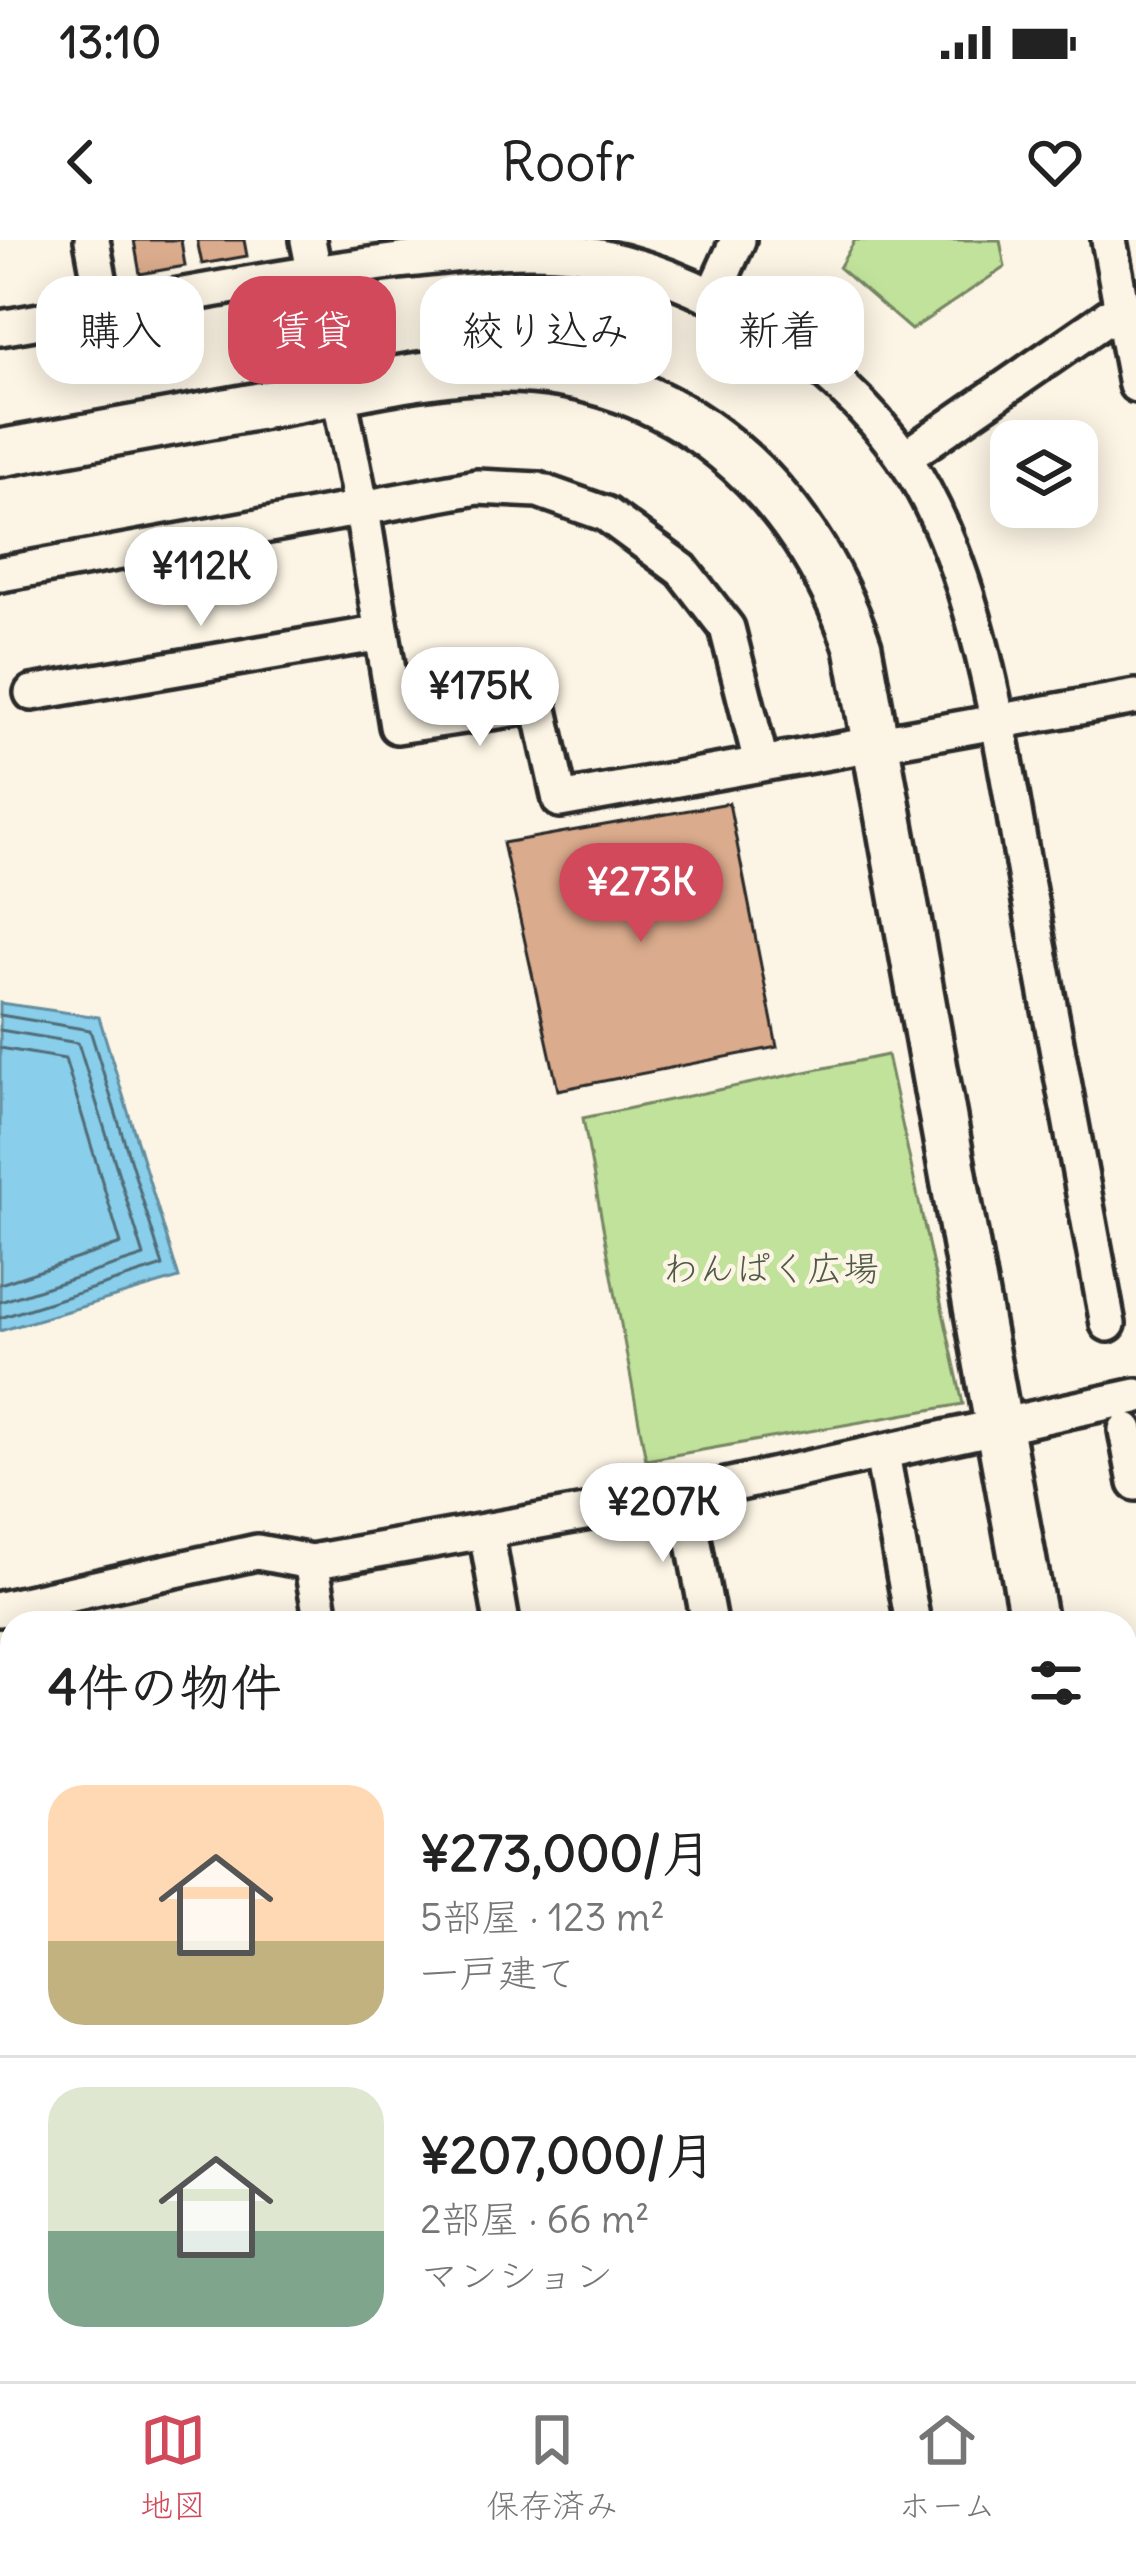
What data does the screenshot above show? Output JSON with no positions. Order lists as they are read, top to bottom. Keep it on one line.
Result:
{"parks":["わんぱく広場"],"page":{"status":"13:10","header":"Roofr","chip":["購入","賃貸","絞り込み","新着"],"price":["¥112K","¥175K","¥273K","¥207K"],"heading":"4件の物件","list":[{"name":"¥273,000/月","note":"5部屋 · 123 m² · 一戸建て"},{"name":"¥207,000/月","note":"2部屋 · 66 m² · マンション"}],"tabs":["地図","保存済み","ホーム"]}}
